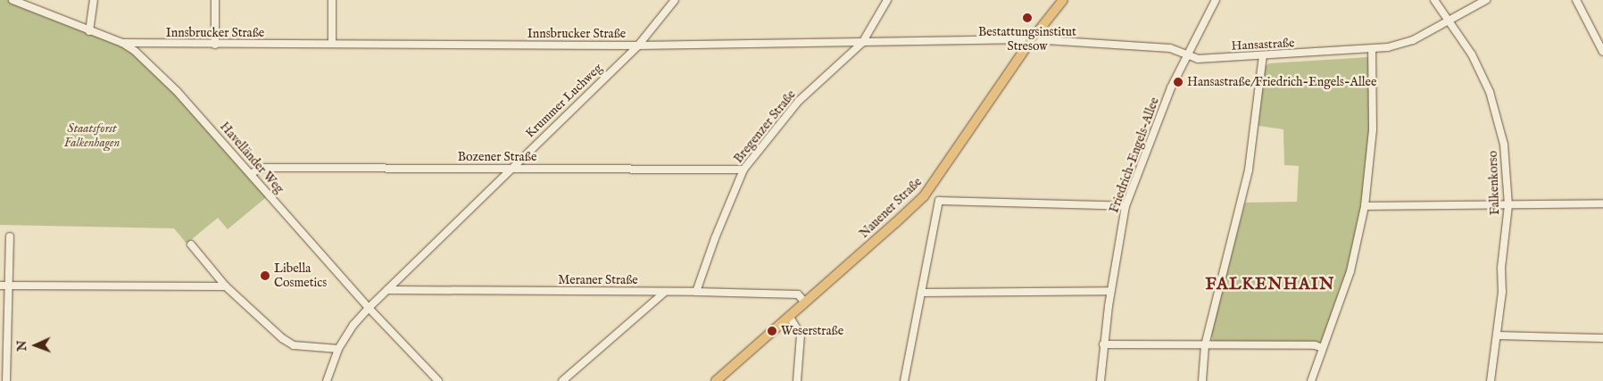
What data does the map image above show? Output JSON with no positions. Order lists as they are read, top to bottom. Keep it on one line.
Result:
{"streets":{"main road":["Nauener Straße"],"street":["Innsbrucker Straße","Hansastraße","Krummer Luchweg","Bregenzer Straße","Friedrich-Engels-Allee","Bozener Straße","Havelländer Weg","Falkenkorso","Meraner Straße"]},"crossings":[["Innsbrucker Straße","Hansastraße"],["Innsbrucker Straße","Krummer Luchweg"],["Innsbrucker Straße","Bregenzer Straße"],["Innsbrucker Straße","Havelländer Weg"],["Innsbrucker Straße","Nauener Straße"],["Hansastraße","Friedrich-Engels-Allee"],["Hansastraße","Falkenkorso"],["Hansastraße","Nauener Straße"],["Krummer Luchweg","Bozener Straße"],["Krummer Luchweg","Havelländer Weg"],["Krummer Luchweg","Meraner Straße"],["Bregenzer Straße","Bozener Straße"],["Bregenzer Straße","Meraner Straße"],["Bozener Straße","Havelländer Weg"],["Nauener Straße","Meraner Straße"]],"districts":["FALKENHAIN"],"parks":["Staatsforst Falkenhagen"],"places":["Bestattungsinstitut Stresow","Hansastraße/Friedrich-Engels-Allee","Libella Cosmetics","Weserstraße"],"north":"left"}
